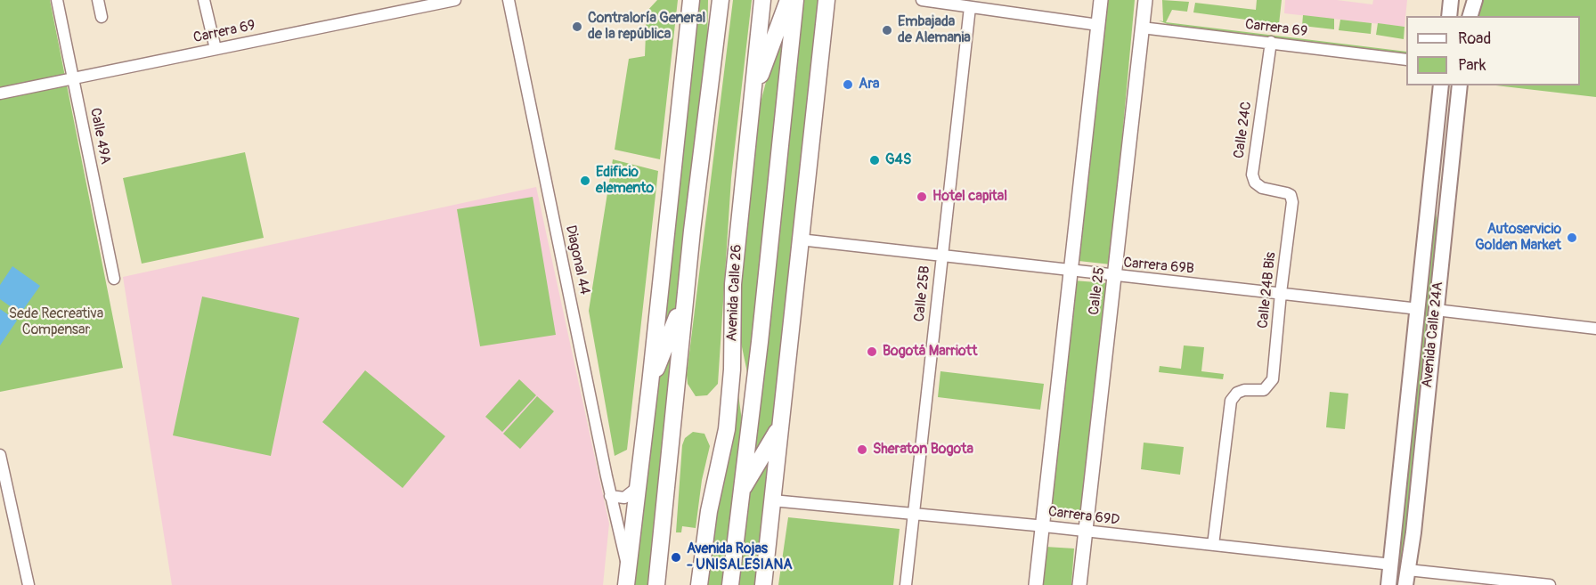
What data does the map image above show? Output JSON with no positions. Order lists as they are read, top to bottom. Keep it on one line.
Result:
{"streets":{"main road":["Avenida Calle 26","Avenida Calle 24A"],"street":["Carrera 69","Calle 24C","Calle 49A","Diagonal 44","Carrera 69B","Calle 24B Bis","Calle 25","Calle 25B","Carrera 69D"]},"crossings":[["Carrera 69","Calle 24C"],["Carrera 69","Calle 49A"],["Carrera 69","Calle 25"],["Calle 24C","Calle 24B Bis"],["Carrera 69B","Calle 24B Bis"],["Carrera 69B","Calle 25"],["Carrera 69B","Calle 25B"],["Carrera 69B","Avenida Calle 24A"],["Calle 24B Bis","Carrera 69D"],["Calle 25","Carrera 69D"],["Calle 25B","Carrera 69D"],["Avenida Calle 24A","Carrera 69D"]],"parks":["Sede Recreativa Compensar"],"places":["Contraloría General de la república","Embajada de Alemania","Ara","G4S","Edificio elemento","Hotel capital","Autoservicio Golden Market","Bogotá Marriott","Sheraton Bogota","Avenida Rojas - UNISALESIANA"],"legend":["Road","Park"]}
